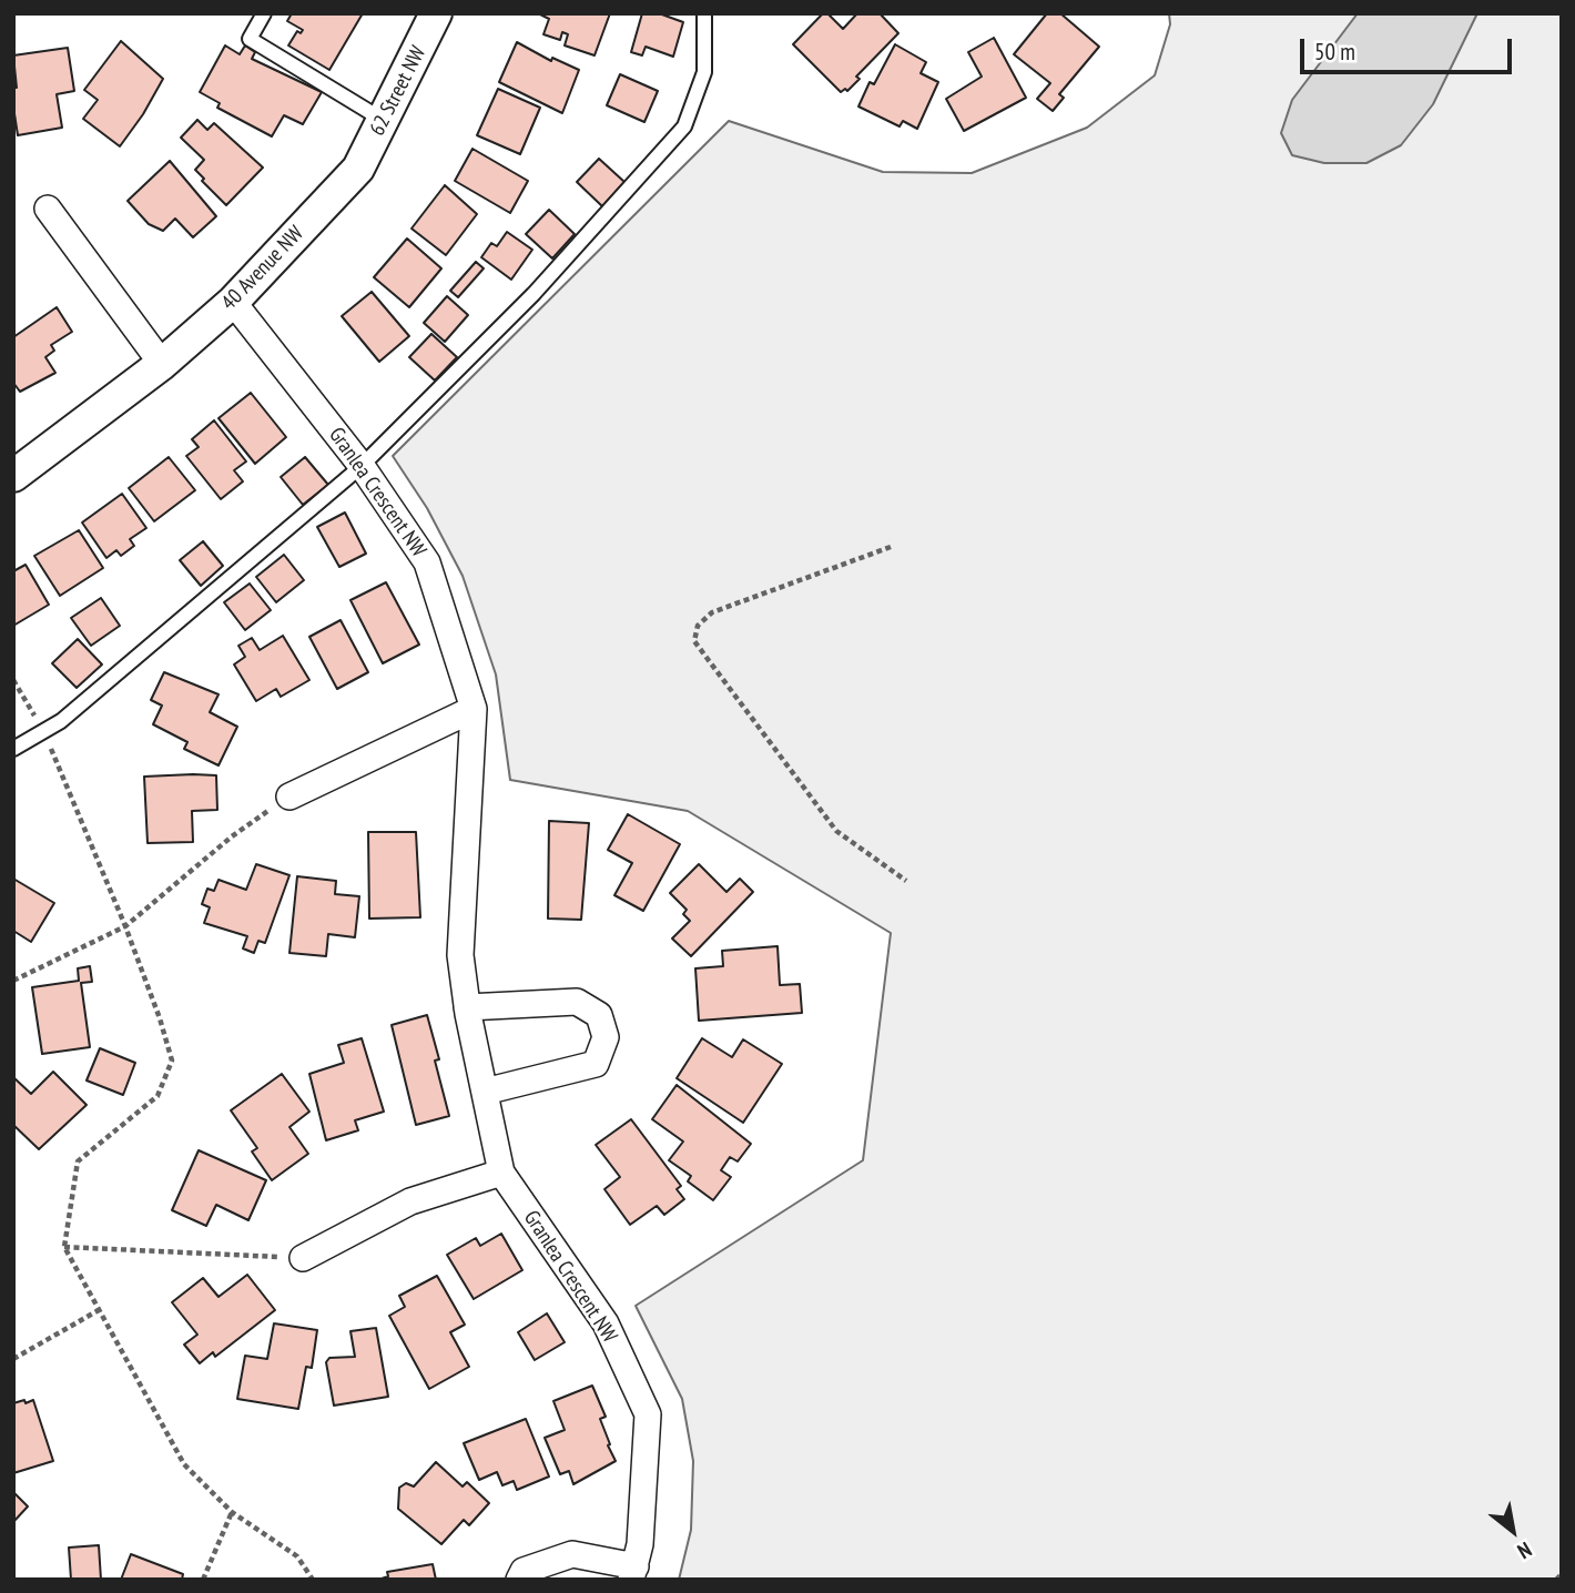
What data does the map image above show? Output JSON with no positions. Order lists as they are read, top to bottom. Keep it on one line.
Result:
{"streets":{"street":["62 Street NW","40 Avenue NW","Granlea Crescent NW"]},"crossings":[["62 Street NW","40 Avenue NW"],["40 Avenue NW","Granlea Crescent NW"]],"scale_bar":"50 m","north":"bottom right"}
